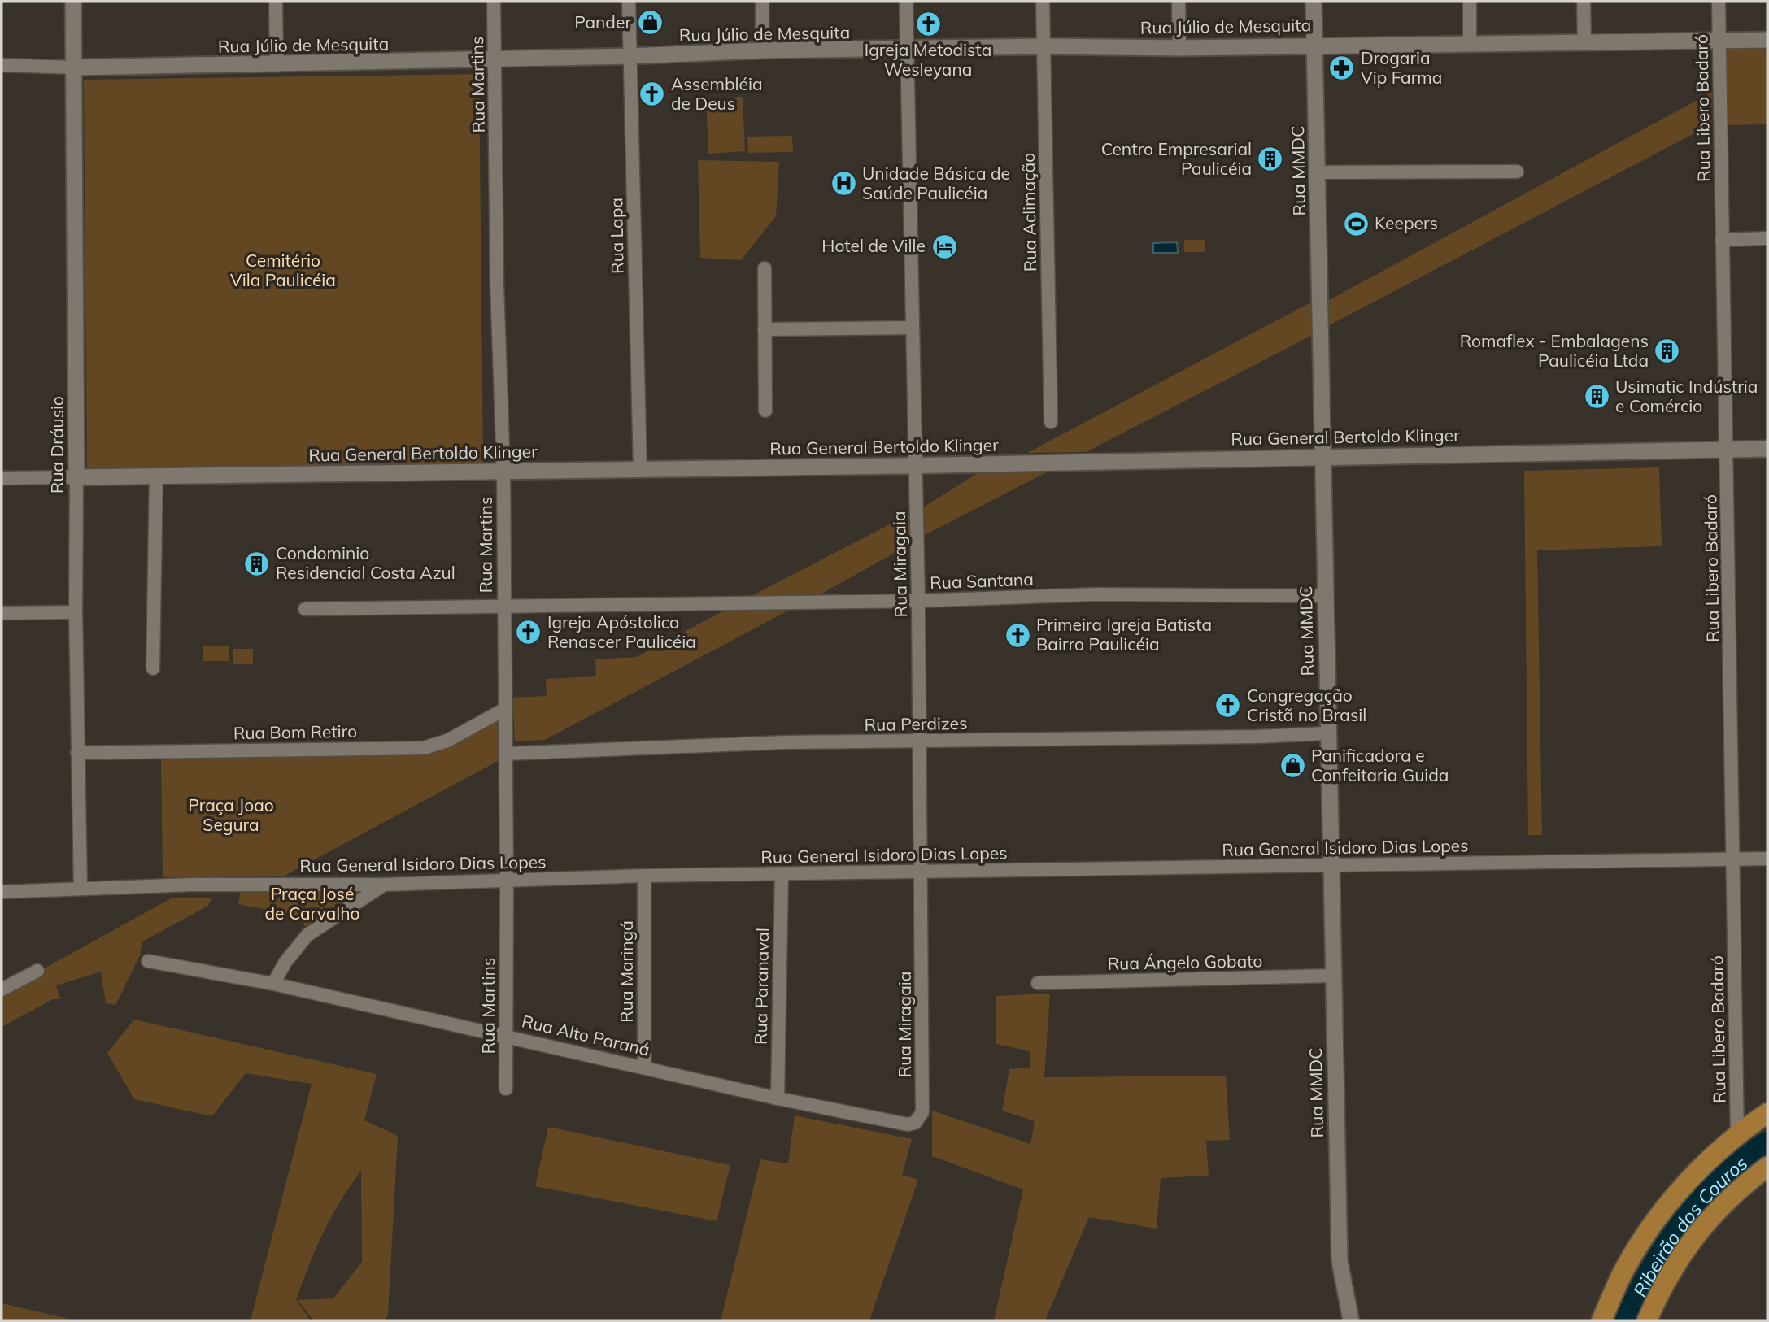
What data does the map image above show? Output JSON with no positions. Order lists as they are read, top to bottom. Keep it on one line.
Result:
{"streets":{"street":["Rua Júlio de Mesquita","Rua Martins","Rua Libero Badaró","Rua MMDC","Rua Aclimação","Rua Lapa","Rua General Bertoldo Klinger","Rua Dráusio","Rua Miragaia","Rua Santana","Rua Perdizes","Rua Bom Retiro","Rua General Isidoro Dias Lopes","Rua Ángelo Gobato","Rua Maringá","Rua Paranaval","Rua Alto Paraná"]},"crossings":[["Rua Júlio de Mesquita","Rua Martins"],["Rua Júlio de Mesquita","Rua Libero Badaró"],["Rua Júlio de Mesquita","Rua MMDC"],["Rua Júlio de Mesquita","Rua Aclimação"],["Rua Júlio de Mesquita","Rua Lapa"],["Rua Júlio de Mesquita","Rua Dráusio"],["Rua Júlio de Mesquita","Rua Miragaia"],["Rua Martins","Rua General Bertoldo Klinger"],["Rua Martins","Rua Santana"],["Rua Martins","Rua Perdizes"],["Rua Martins","Rua Bom Retiro"],["Rua Martins","Rua General Isidoro Dias Lopes"],["Rua Martins","Rua Alto Paraná"],["Rua Libero Badaró","Rua General Bertoldo Klinger"],["Rua Libero Badaró","Rua General Isidoro Dias Lopes"],["Rua MMDC","Rua General Bertoldo Klinger"],["Rua MMDC","Rua Santana"],["Rua MMDC","Rua Perdizes"],["Rua MMDC","Rua General Isidoro Dias Lopes"],["Rua MMDC","Rua Ángelo Gobato"],["Rua Lapa","Rua General Bertoldo Klinger"],["Rua General Bertoldo Klinger","Rua Dráusio"],["Rua General Bertoldo Klinger","Rua Miragaia"],["Rua Dráusio","Rua Bom Retiro"],["Rua Dráusio","Rua General Isidoro Dias Lopes"],["Rua Miragaia","Rua Santana"],["Rua Miragaia","Rua Perdizes"],["Rua Miragaia","Rua General Isidoro Dias Lopes"],["Rua Miragaia","Rua Alto Paraná"],["Rua General Isidoro Dias Lopes","Rua Maringá"],["Rua General Isidoro Dias Lopes","Rua Paranaval"],["Rua Maringá","Rua Alto Paraná"],["Rua Paranaval","Rua Alto Paraná"]],"water":["Ribeirão dos Couros"],"parks":["Cemitério Vila Paulicéia","Praça Joao Segura","Praça José de Carvalho"],"places":{"shop":["Pander","Panificadora e Confeitaria Guida"],"church":["Igreja Metodista Wesleyana","Assembléia de Deus","Igreja Apóstolica Renascer Paulicéia","Primeira Igreja Batista Bairro Paulicéia","Congregação Cristã no Brasil"],"pharmacy":["Drogaria Vip Farma"],"building":["Centro Empresarial Paulicéia","Romaflex - Embalagens Paulicéia Ltda","Usimatic Indústria e Comércio","Condominio Residencial Costa Azul"],"hospital":["Unidade Básica de Saúde Paulicéia"],"sports":["Keepers"],"hotel":["Hotel de Ville"]}}
